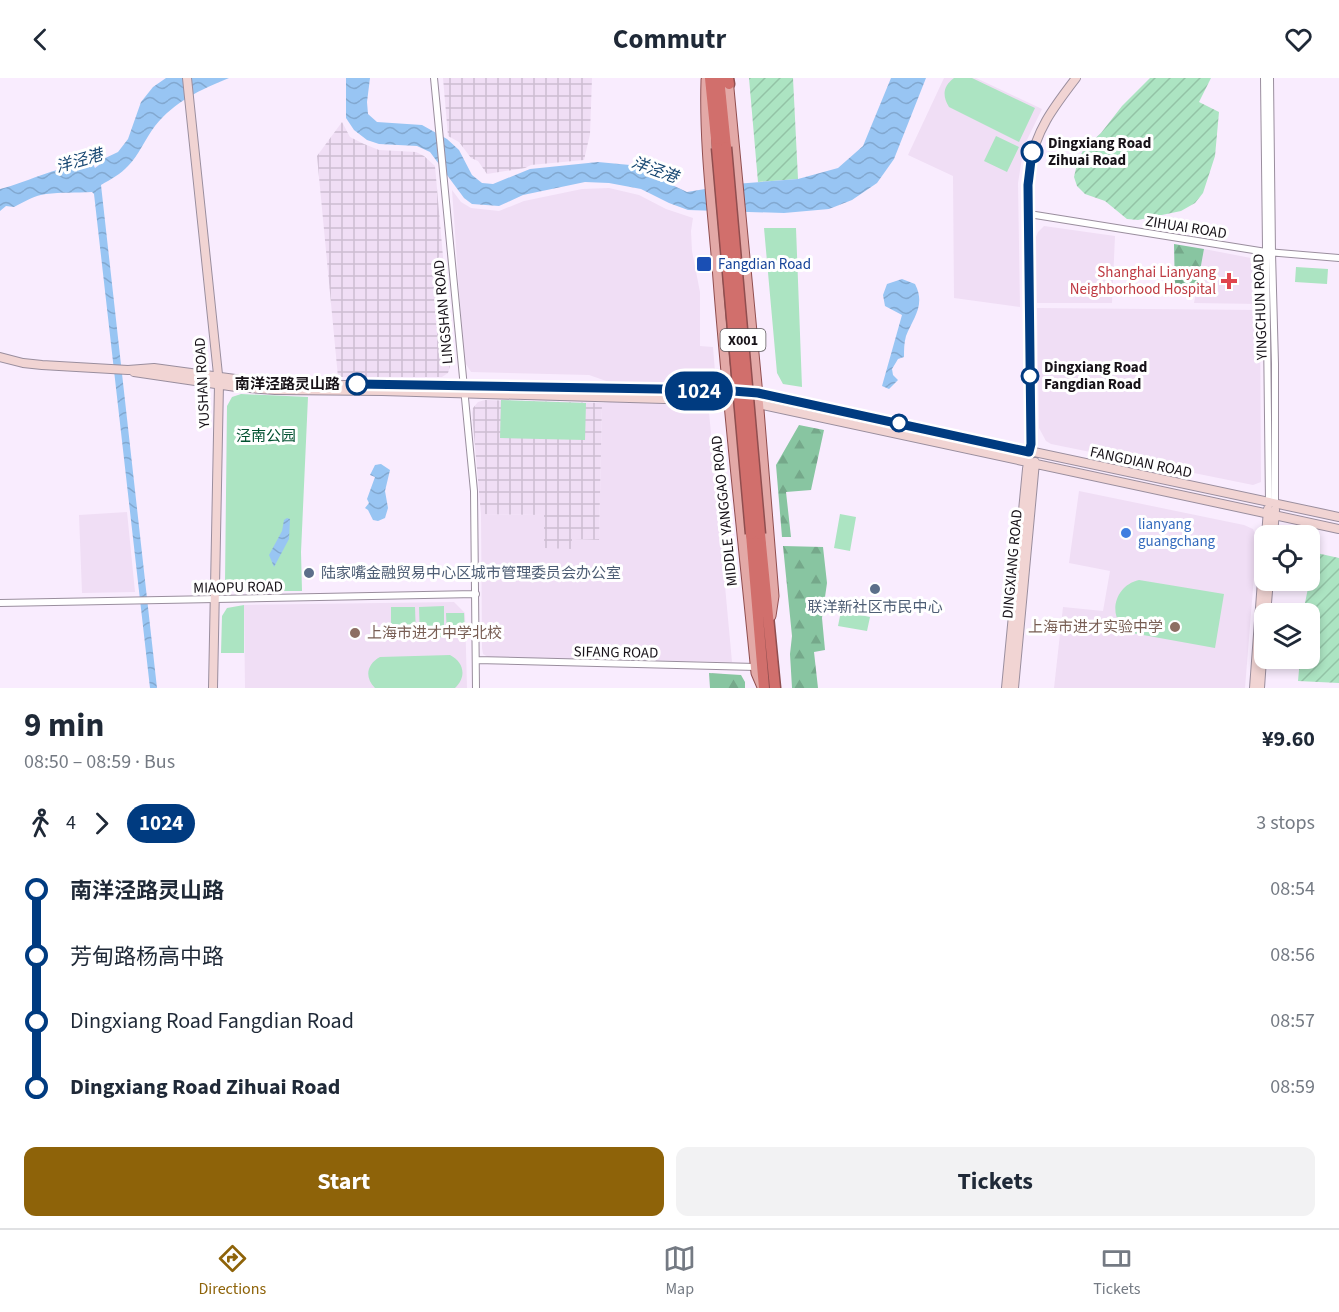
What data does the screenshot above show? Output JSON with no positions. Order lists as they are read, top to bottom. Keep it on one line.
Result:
{"streets":{"highway":["X001","MIDDLE YANGGAO ROAD"],"main road":["YINGCHUN ROAD","YUSHAN ROAD","FANGDIAN ROAD","DINGXIANG ROAD"],"street":["ZIHUAI ROAD","LINGSHAN ROAD","MIAOPU ROAD","SIFANG ROAD"]},"crossings":[["ZIHUAI ROAD","YINGCHUN ROAD"],["ZIHUAI ROAD","DINGXIANG ROAD"],["YINGCHUN ROAD","FANGDIAN ROAD"],["LINGSHAN ROAD","MIAOPU ROAD"],["LINGSHAN ROAD","SIFANG ROAD"],["YUSHAN ROAD","MIAOPU ROAD"],["FANGDIAN ROAD","MIDDLE YANGGAO ROAD"],["FANGDIAN ROAD","DINGXIANG ROAD"],["MIDDLE YANGGAO ROAD","SIFANG ROAD"]],"water":["洋泾港"],"parks":["泾南公园"],"places":{"other":["Dingxiang Road Zihuai Road","Dingxiang Road Fangdian Road","南洋泾路灵山路","lianyang guangchang","陆家嘴金融贸易中心区城市管理委员会办公室","联洋新社区市民中心","上海市进才实验中学","上海市进才中学北校"],"transit":["Fangdian Road"],"health":["Shanghai Lianyang Neighborhood Hospital"]},"lines":["bus line 1024"],"page":{"header":"Commutr","on_map":"1024","heading":["9 min","08:50 – 08:59 · Bus","¥9.60"],"legs":["4","1024","3 stops"],"list":[{"name":"南洋泾路灵山路","value":"08:54"},{"name":"芳甸路杨高中路","value":"08:56"},{"name":"Dingxiang Road Fangdian Road","value":"08:57"},{"name":"Dingxiang Road Zihuai Road","value":"08:59"}],"buttons":["Start","Tickets"],"tabs":["Directions","Map","Tickets"]}}
